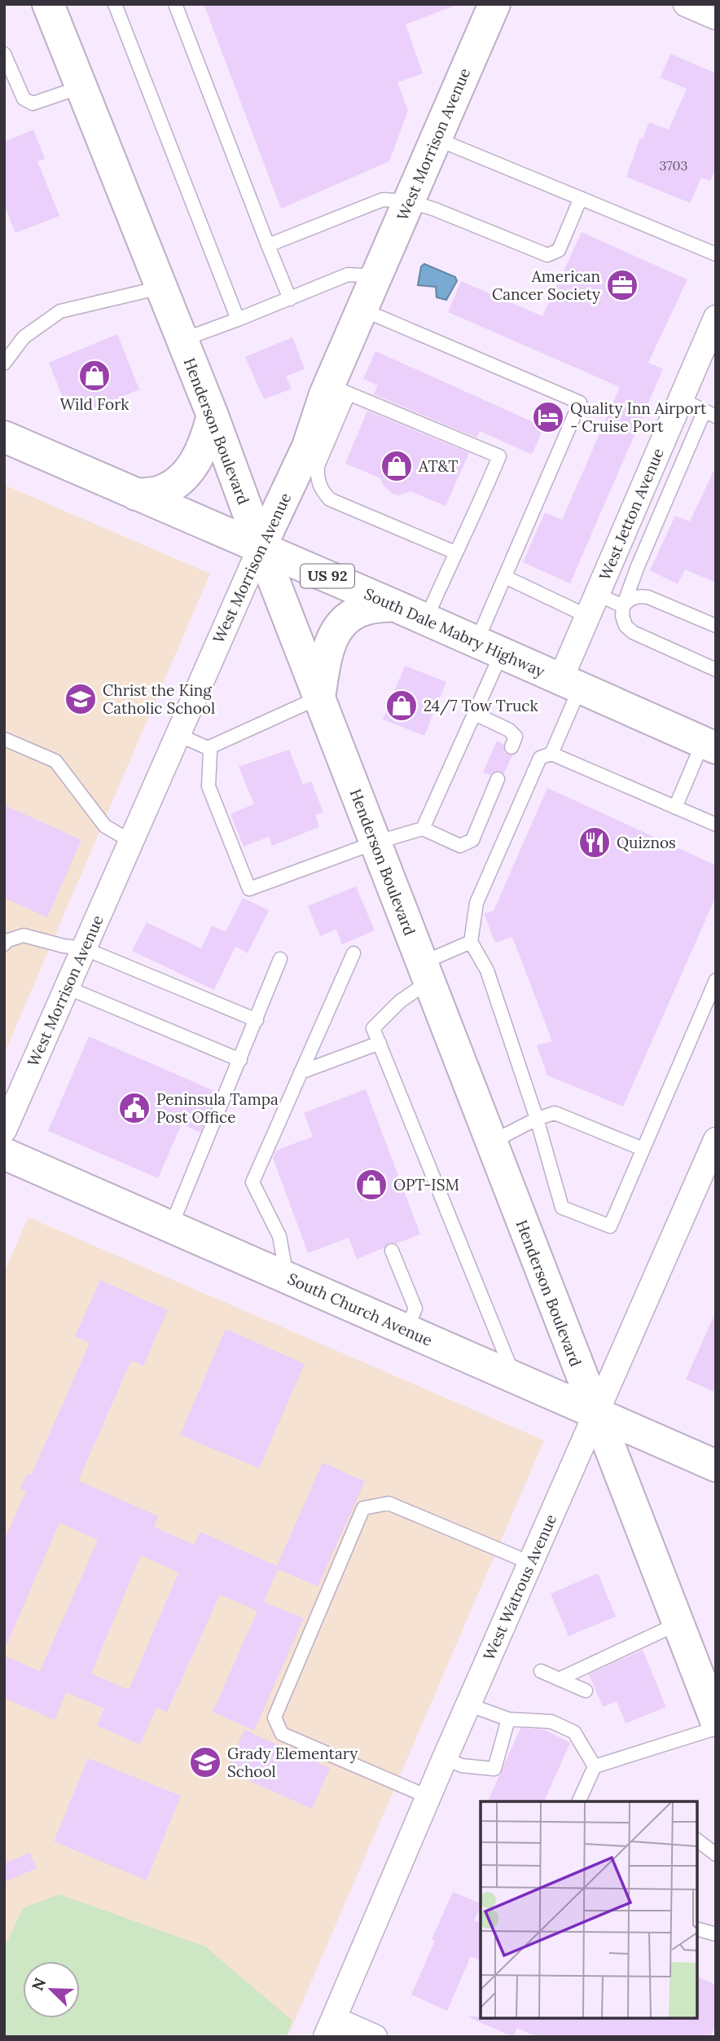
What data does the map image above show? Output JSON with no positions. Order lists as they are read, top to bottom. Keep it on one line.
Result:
{"streets":{"main road":["West Morrison Avenue","Henderson Boulevard","US 92","South Dale Mabry Highway","South Church Avenue"],"street":["West Jetton Avenue","West Watrous Avenue"]},"crossings":[["West Morrison Avenue","Henderson Boulevard"],["West Morrison Avenue","South Dale Mabry Highway"],["Henderson Boulevard","South Dale Mabry Highway"],["Henderson Boulevard","South Church Avenue"],["Henderson Boulevard","West Watrous Avenue"],["West Jetton Avenue","South Dale Mabry Highway"],["South Church Avenue","West Watrous Avenue"]],"places":{"office":["American Cancer Society"],"shop":["Wild Fork","AT&T","24/7 Tow Truck","OPT-ISM"],"hotel":["Quality Inn Airport - Cruise Port"],"school or university":["Christ the King Catholic School","Grady Elementary School"],"restaurant":["Quiznos"],"public building":["Peninsula Tampa Post Office"]},"house_numbers":["3703"],"north":"top left"}
